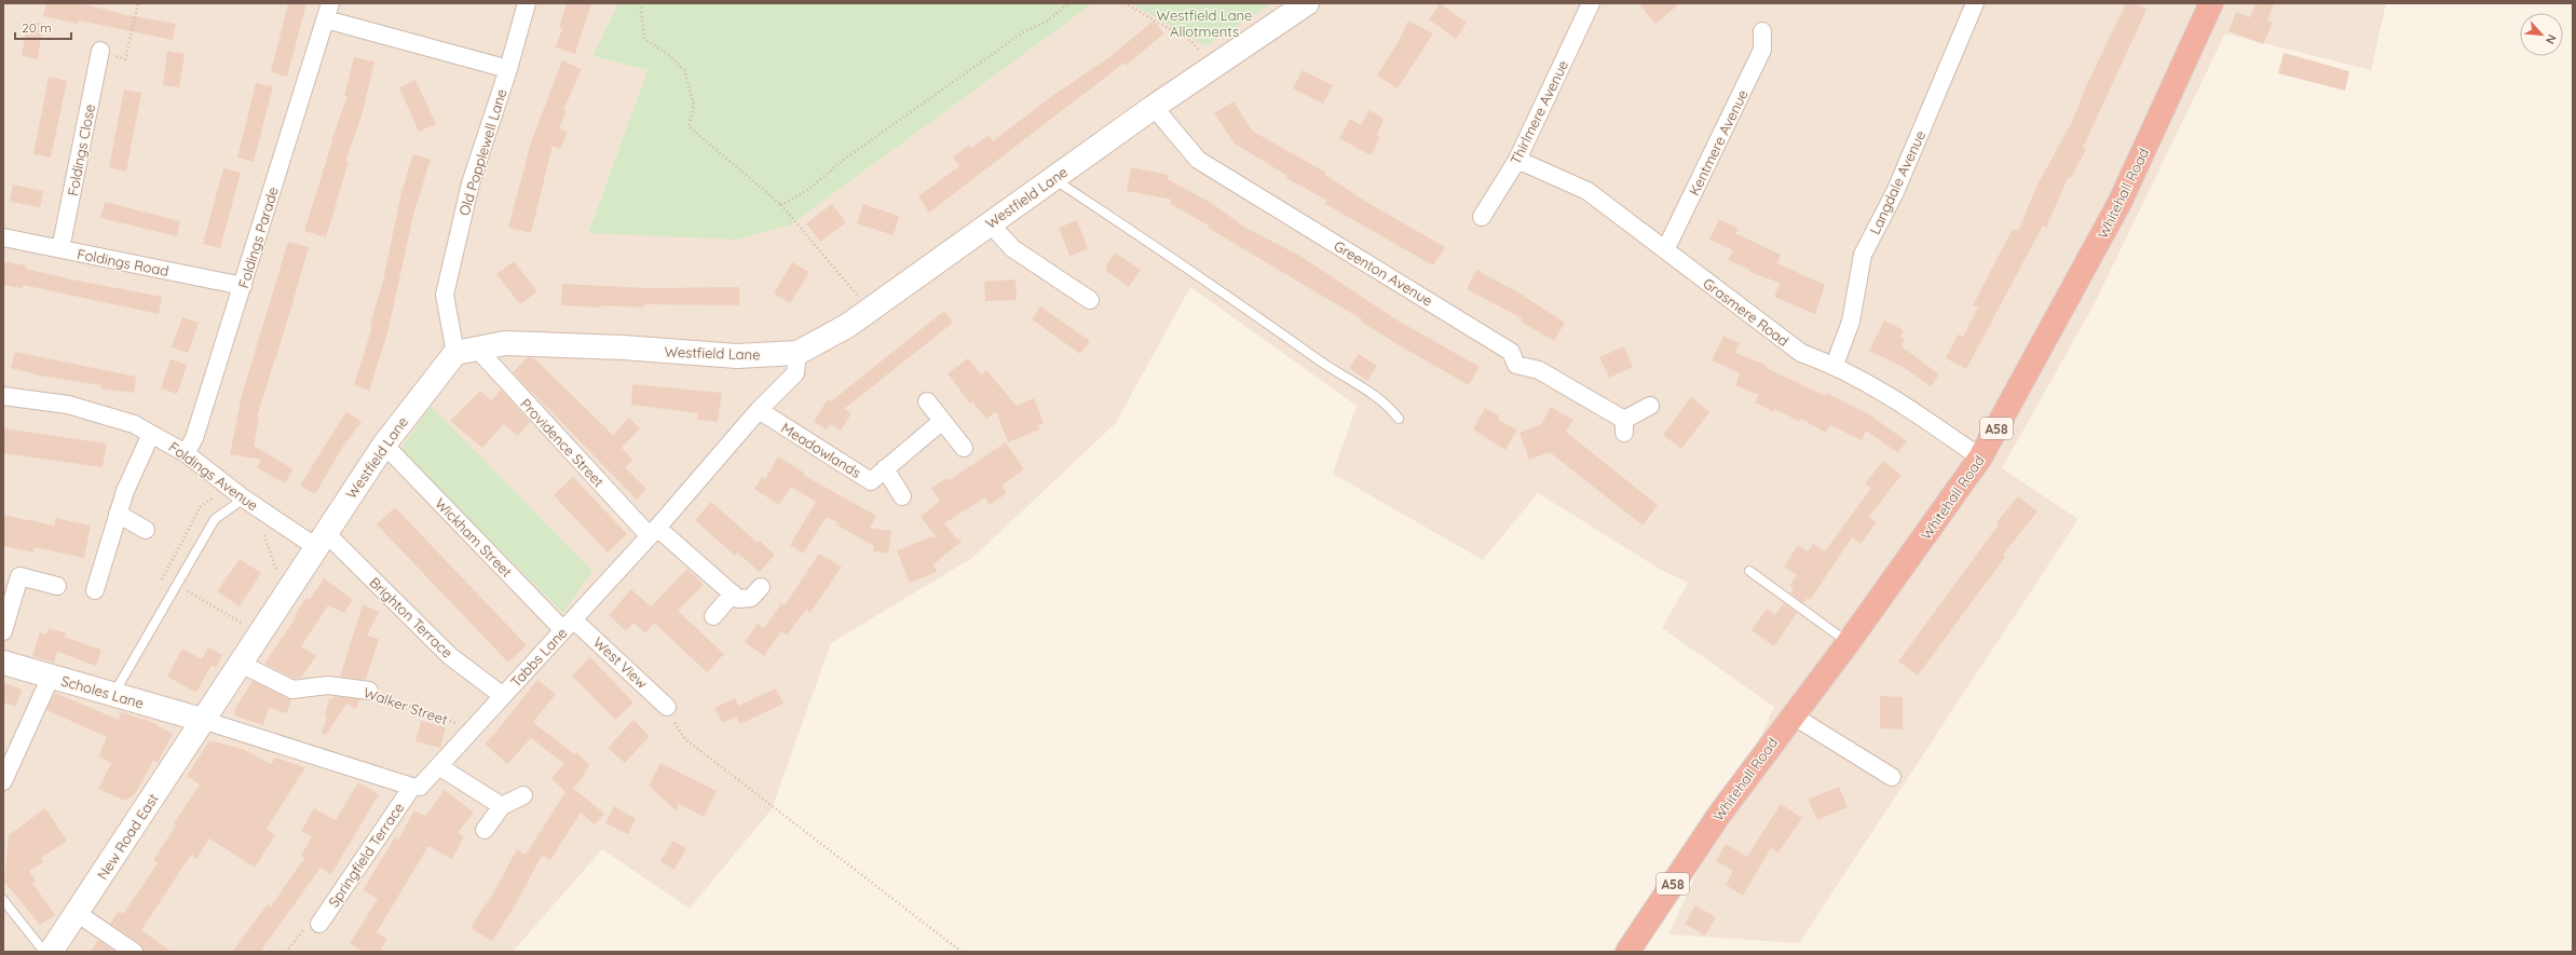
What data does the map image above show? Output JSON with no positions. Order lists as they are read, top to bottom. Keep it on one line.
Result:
{"streets":{"highway":["Whitehall Road","A58"],"main road":["Westfield Lane","Scholes Lane","New Road East"],"street":["Thirlmere Avenue","Kentmere Avenue","Foldings Close","Old Popplewell Lane","Langdale Avenue","Foldings Parade","Foldings Road","Greenton Avenue","Grasmere Road","Providence Street","Meadowlands","Foldings Avenue","Wickham Street","Brighton Terrace","Tabbs Lane","West View","Walker Street","Springfield Terrace"]},"crossings":[["Thirlmere Avenue","Grasmere Road"],["Kentmere Avenue","Grasmere Road"],["Foldings Close","Foldings Road"],["Old Popplewell Lane","Westfield Lane"],["Old Popplewell Lane","Foldings Parade"],["Old Popplewell Lane","Providence Street"],["Langdale Avenue","Grasmere Road"],["Whitehall Road","Grasmere Road"],["Westfield Lane","Greenton Avenue"],["Westfield Lane","Providence Street"],["Westfield Lane","Foldings Avenue"],["Westfield Lane","Wickham Street"],["Westfield Lane","Brighton Terrace"],["Westfield Lane","Tabbs Lane"],["Westfield Lane","Scholes Lane"],["Westfield Lane","Walker Street"],["Westfield Lane","New Road East"],["Foldings Parade","Foldings Road"],["Foldings Parade","Foldings Avenue"],["Providence Street","Tabbs Lane"],["Meadowlands","Tabbs Lane"],["Foldings Avenue","Brighton Terrace"],["Wickham Street","Tabbs Lane"],["Wickham Street","West View"],["Brighton Terrace","Tabbs Lane"],["Tabbs Lane","West View"],["Tabbs Lane","Walker Street"],["Tabbs Lane","Springfield Terrace"],["Scholes Lane","New Road East"]],"parks":["Westfield Lane Allotments"],"scale_bar":"20 m","north":"bottom right"}
